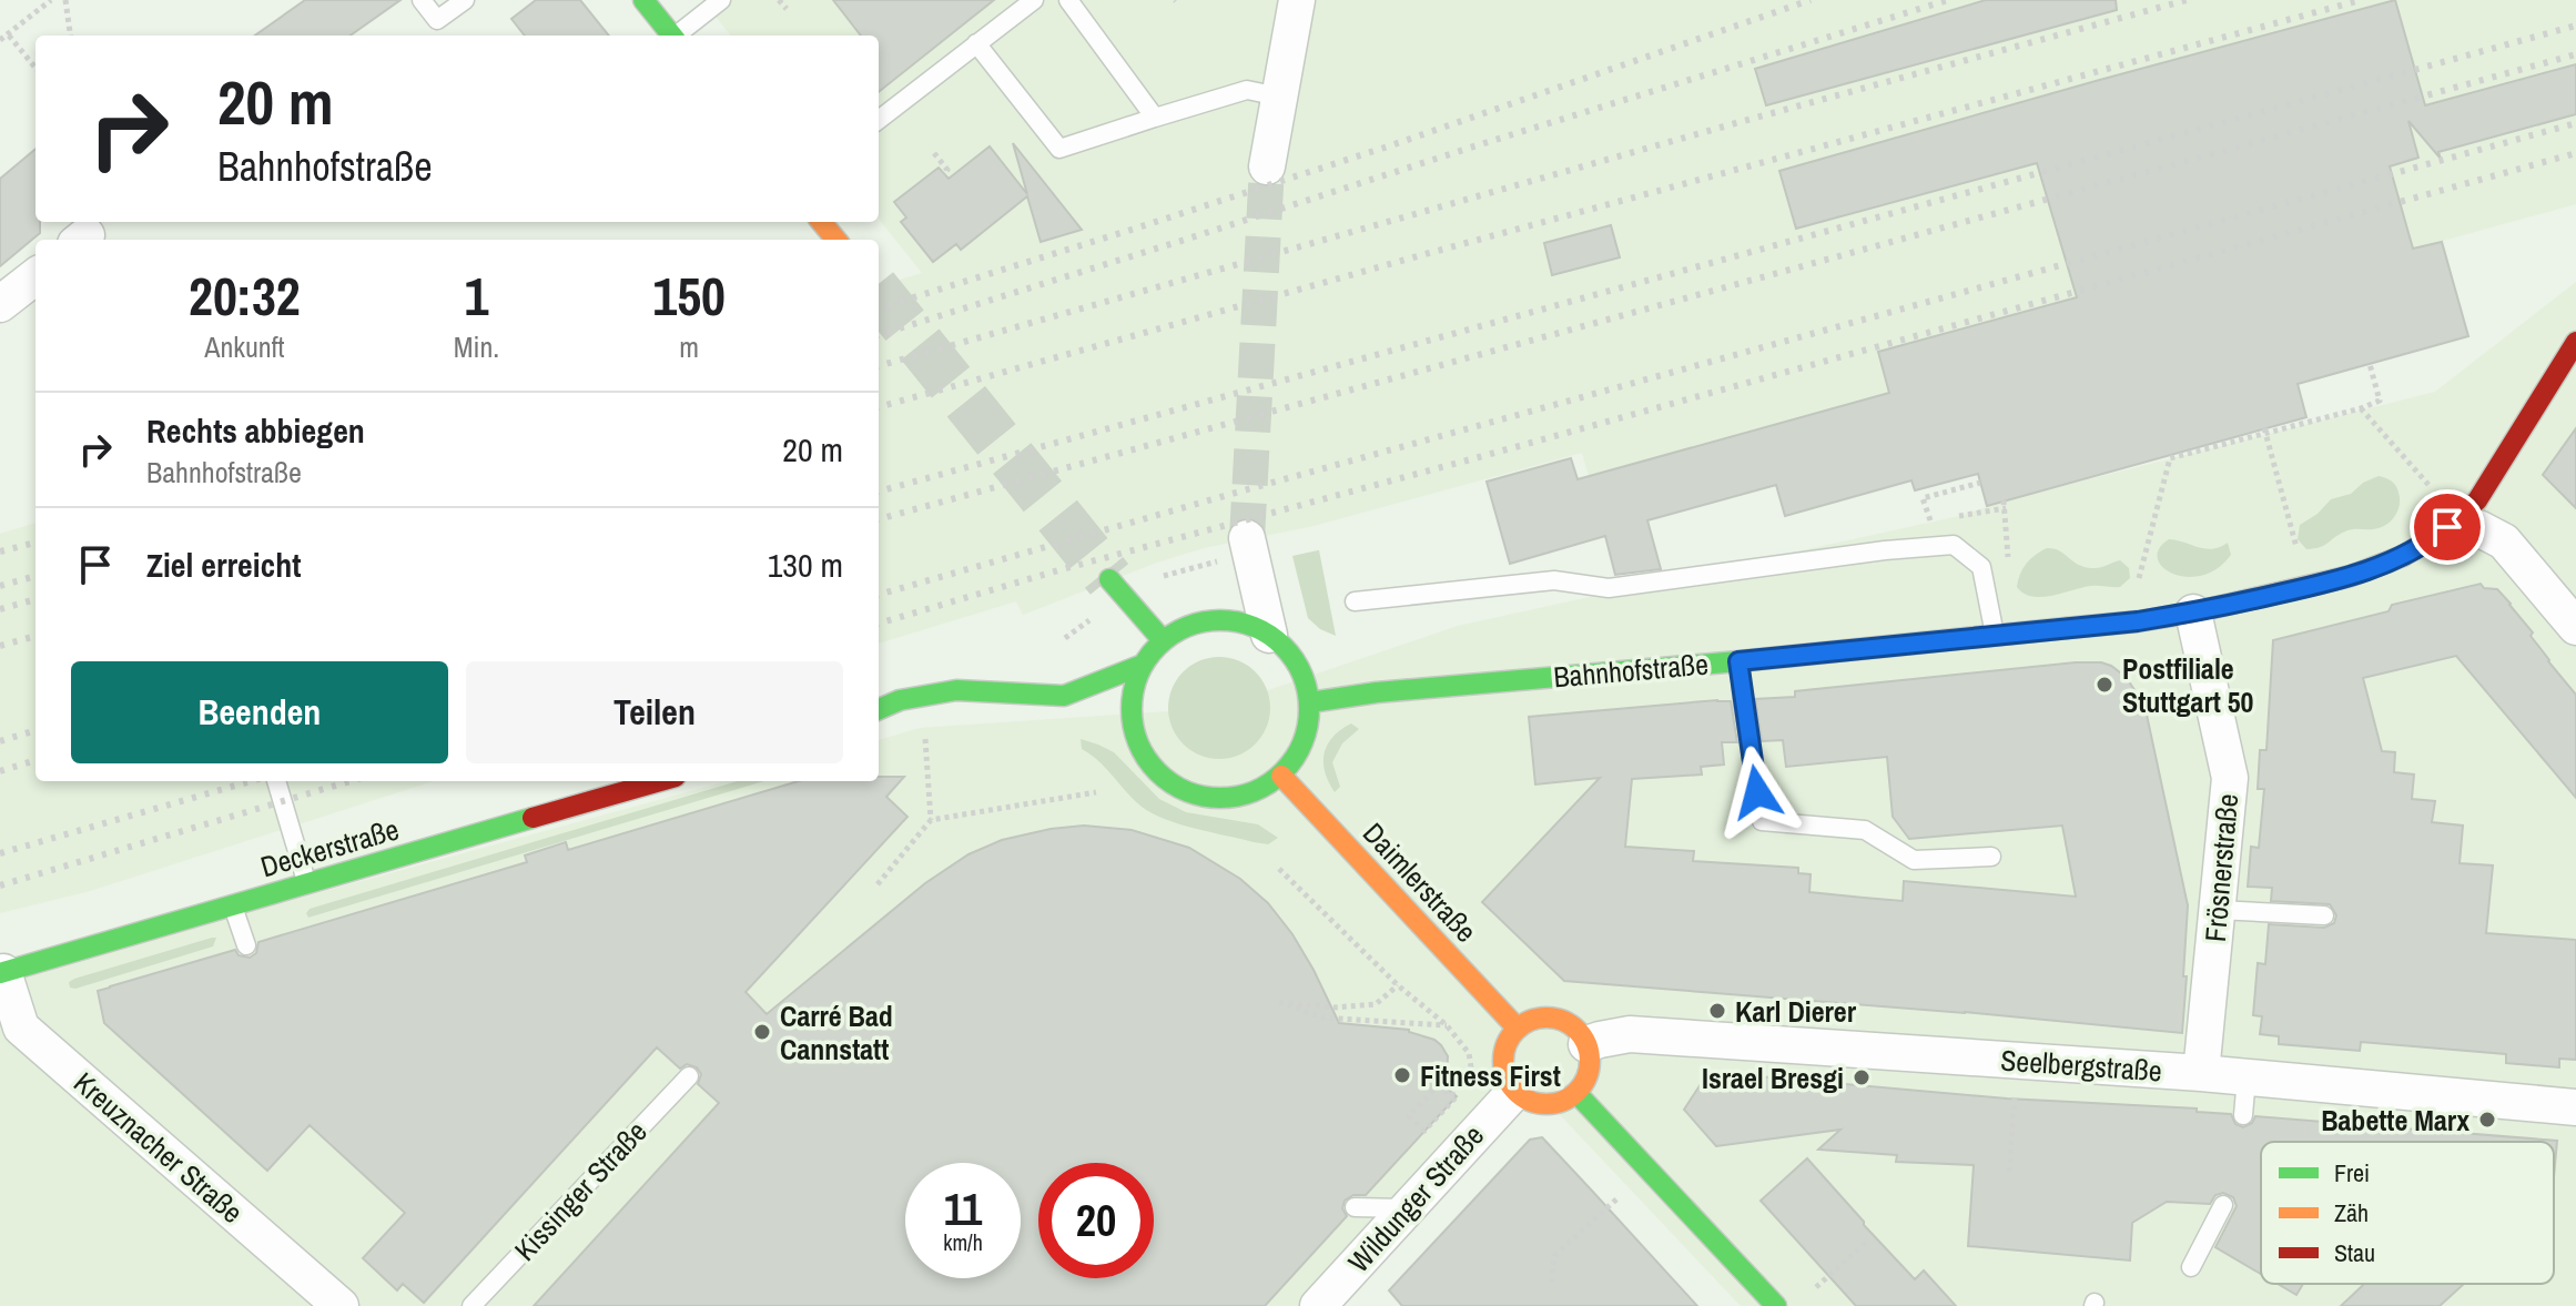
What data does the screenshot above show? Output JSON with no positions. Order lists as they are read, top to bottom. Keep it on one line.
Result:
{"streets":{"street":["Bahnhofstraße","Deckerstraße","Frösnerstraße","Daimlerstraße","Seelbergstraße","Kreuznacher Straße","Wildunger Straße"],"lane":["Kissinger Straße"]},"crossings":[["Bahnhofstraße","Frösnerstraße"],["Bahnhofstraße","Daimlerstraße"],["Deckerstraße","Kreuznacher Straße"],["Frösnerstraße","Seelbergstraße"],["Daimlerstraße","Seelbergstraße"],["Daimlerstraße","Wildunger Straße"],["Seelbergstraße","Wildunger Straße"]],"places":["Postfiliale Stuttgart 50","Karl Dierer","Carré Bad Cannstatt","Fitness First","Israel Bresgi","Babette Marx"],"legend":["Frei","Zäh","Stau"],"page":{"turn":["20 m","Bahnhofstraße"],"eta":["20:32","Ankunft","1","Min.","150","m"],"list":[{"name":"Rechts abbiegen","note":"Bahnhofstraße","value":"20 m"},{"name":"Ziel erreicht","value":"130 m"}],"buttons":["Beenden","Teilen"],"speed":"11 km/h","limit":"20"}}
